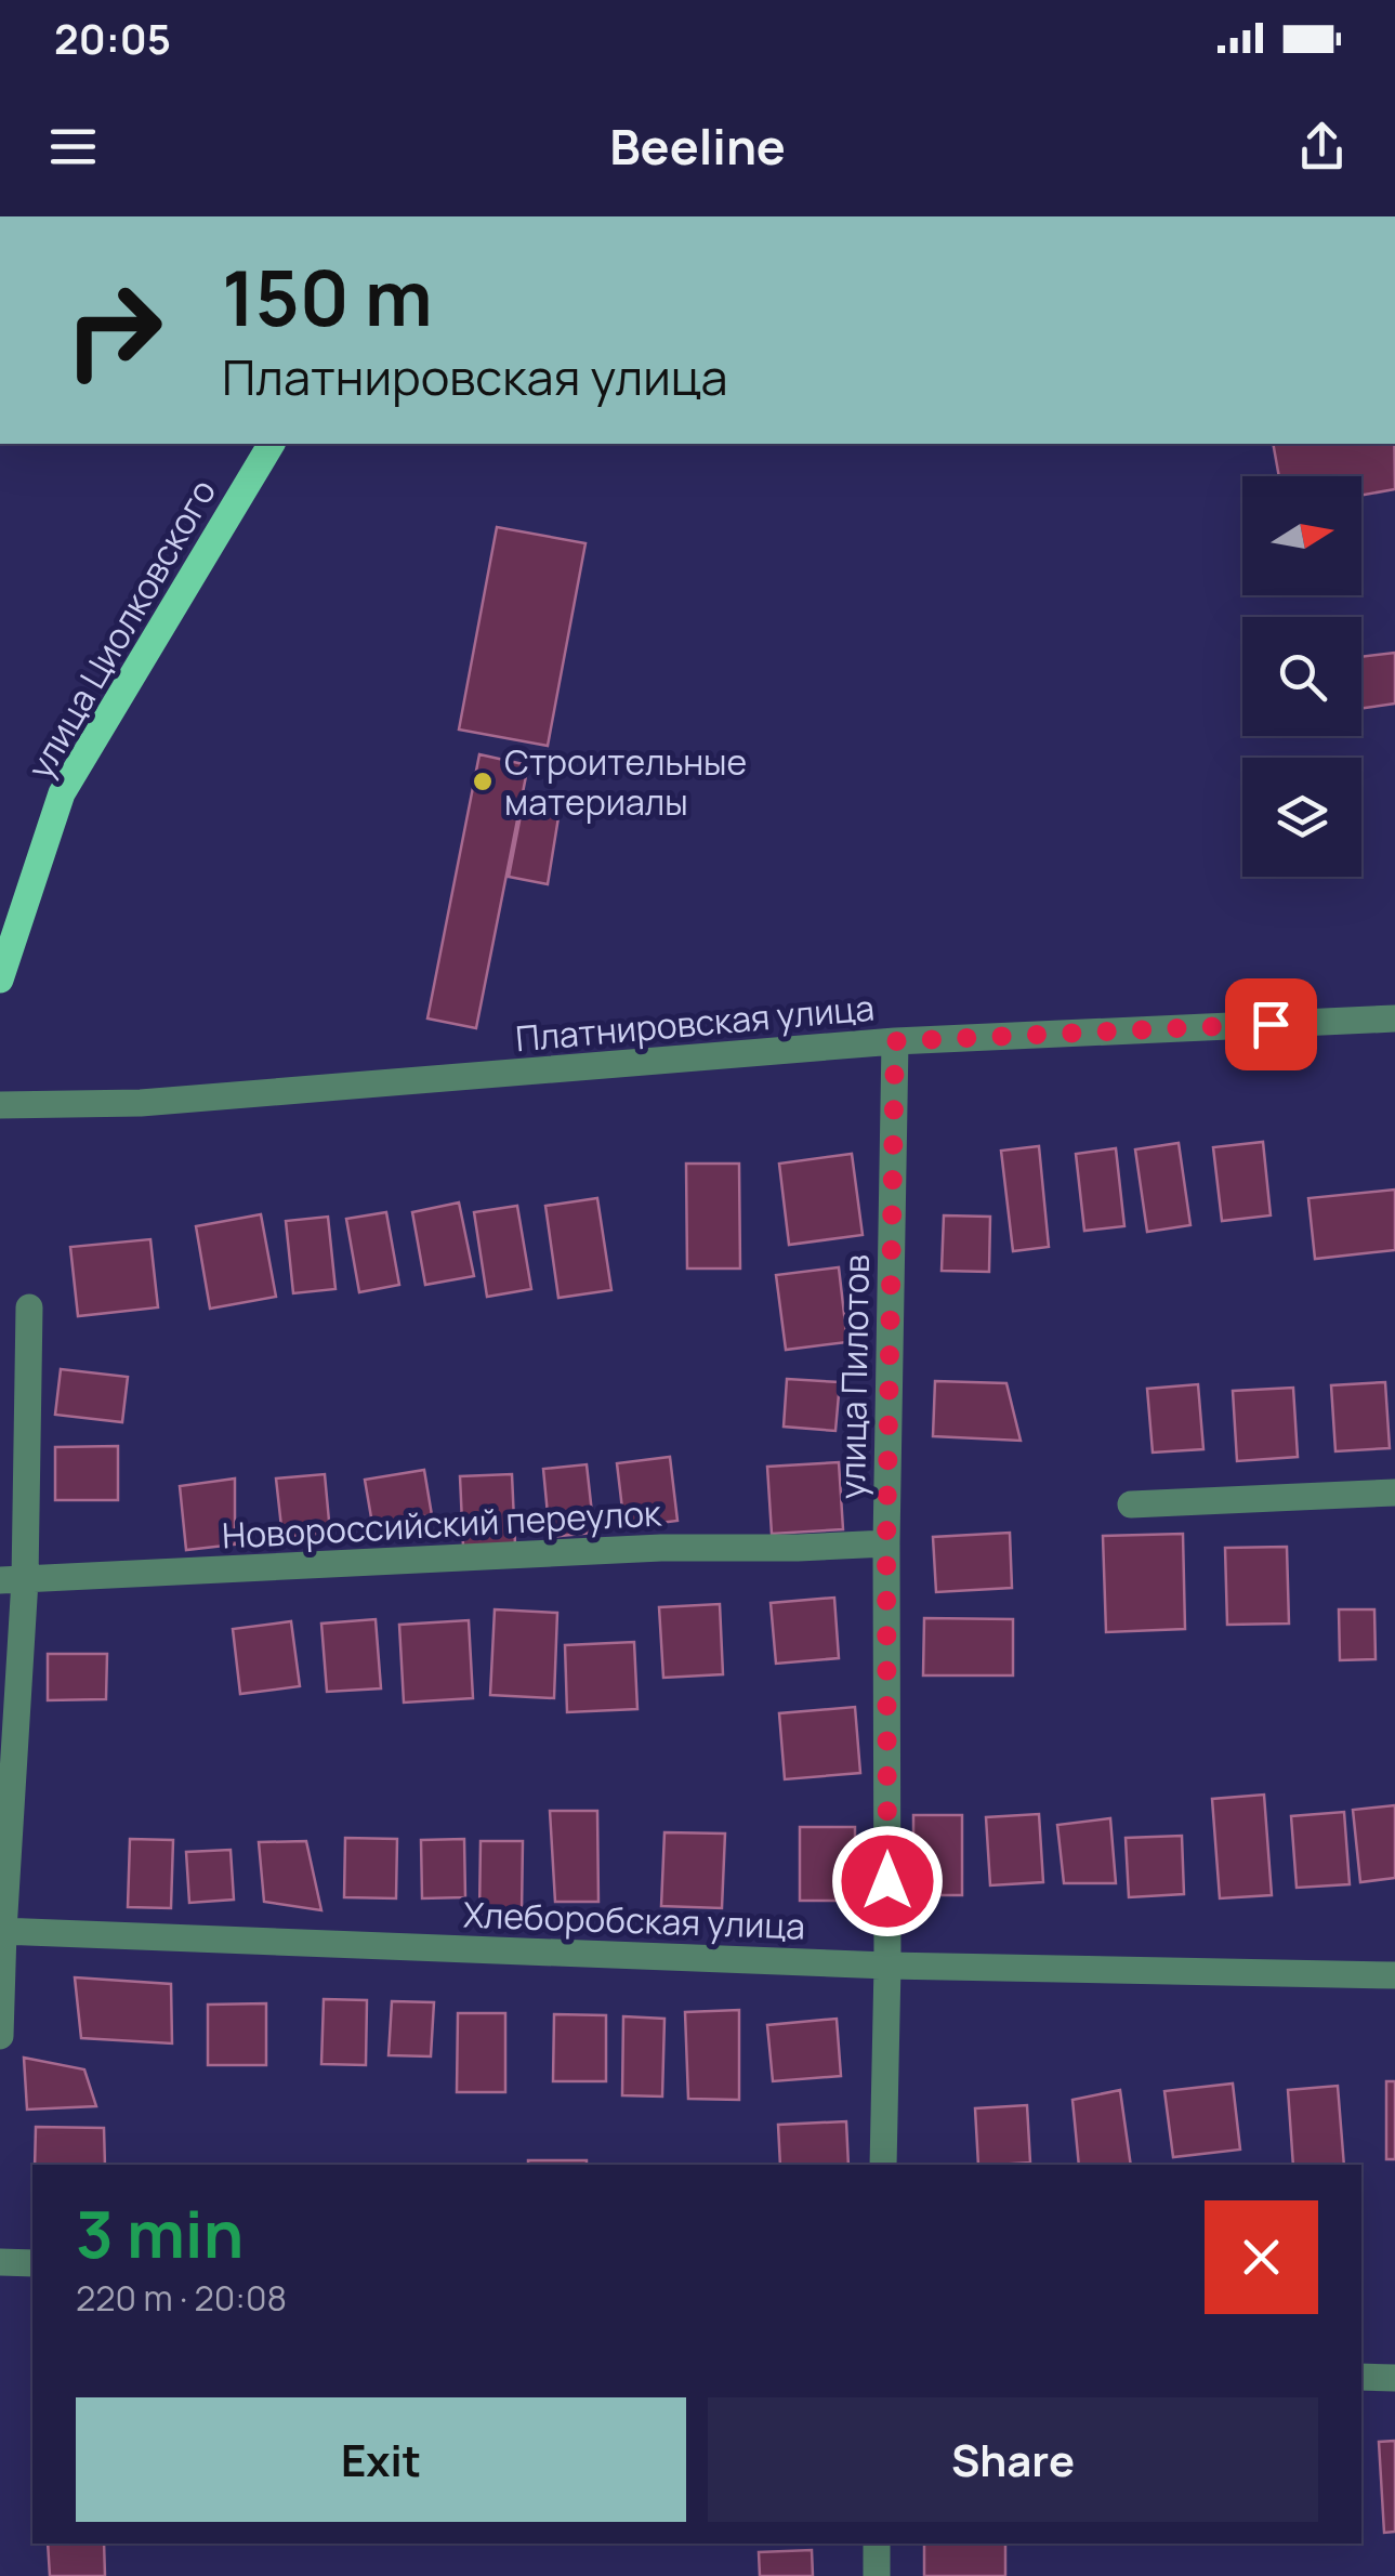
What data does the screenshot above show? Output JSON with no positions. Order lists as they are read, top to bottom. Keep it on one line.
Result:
{"streets":{"main road":["улица Циолковского"],"street":["Платнировская улица","улица Пилотов","Новороссийский переулок","Хлеборобская улица"]},"crossings":[["Платнировская улица","улица Пилотов"],["улица Пилотов","Новороссийский переулок"],["улица Пилотов","Хлеборобская улица"]],"places":["Строительные материалы"],"north":"right","page":{"status":"20:05","header":"Beeline","turn":["150 m","Платнировская улица"],"heading":["3 min","220 m · 20:08"],"buttons":["Exit","Share"]}}
